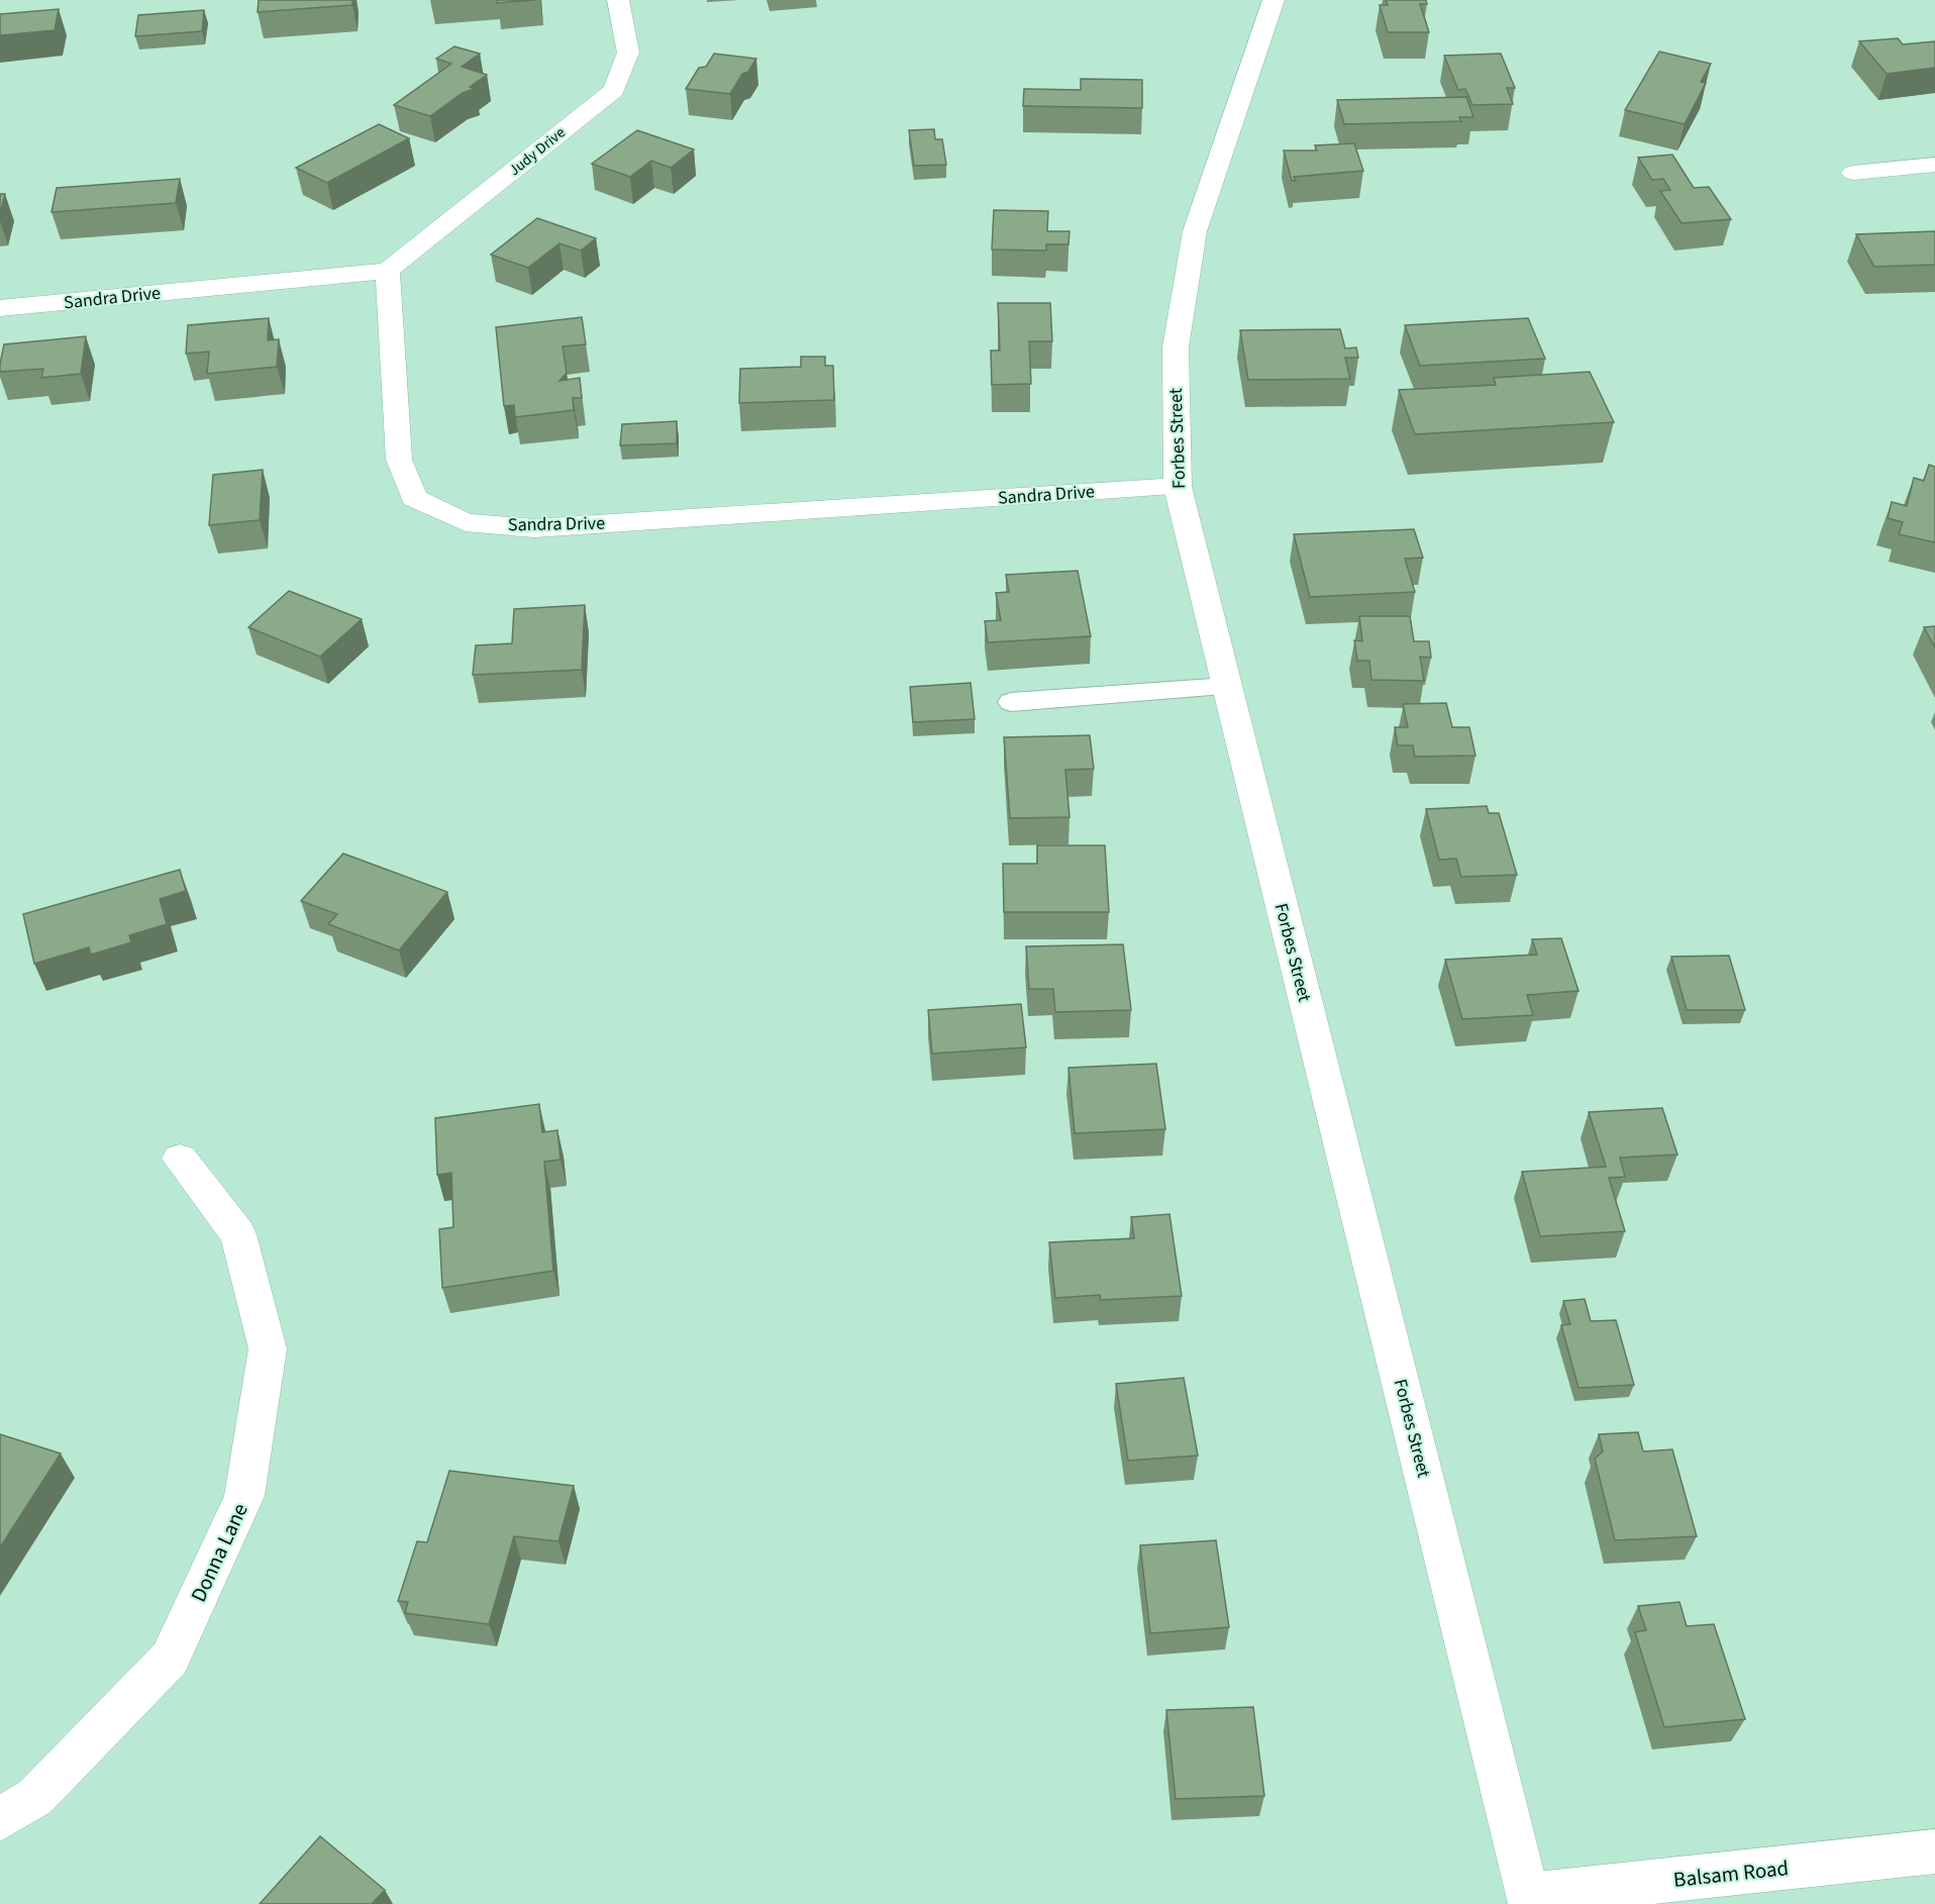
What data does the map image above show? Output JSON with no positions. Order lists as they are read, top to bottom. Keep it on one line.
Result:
{"streets":{"street":["Judy Drive","Sandra Drive","Forbes Street","Donna Lane","Balsam Road"]},"crossings":[["Judy Drive","Sandra Drive"],["Sandra Drive","Forbes Street"],["Forbes Street","Balsam Road"]]}
